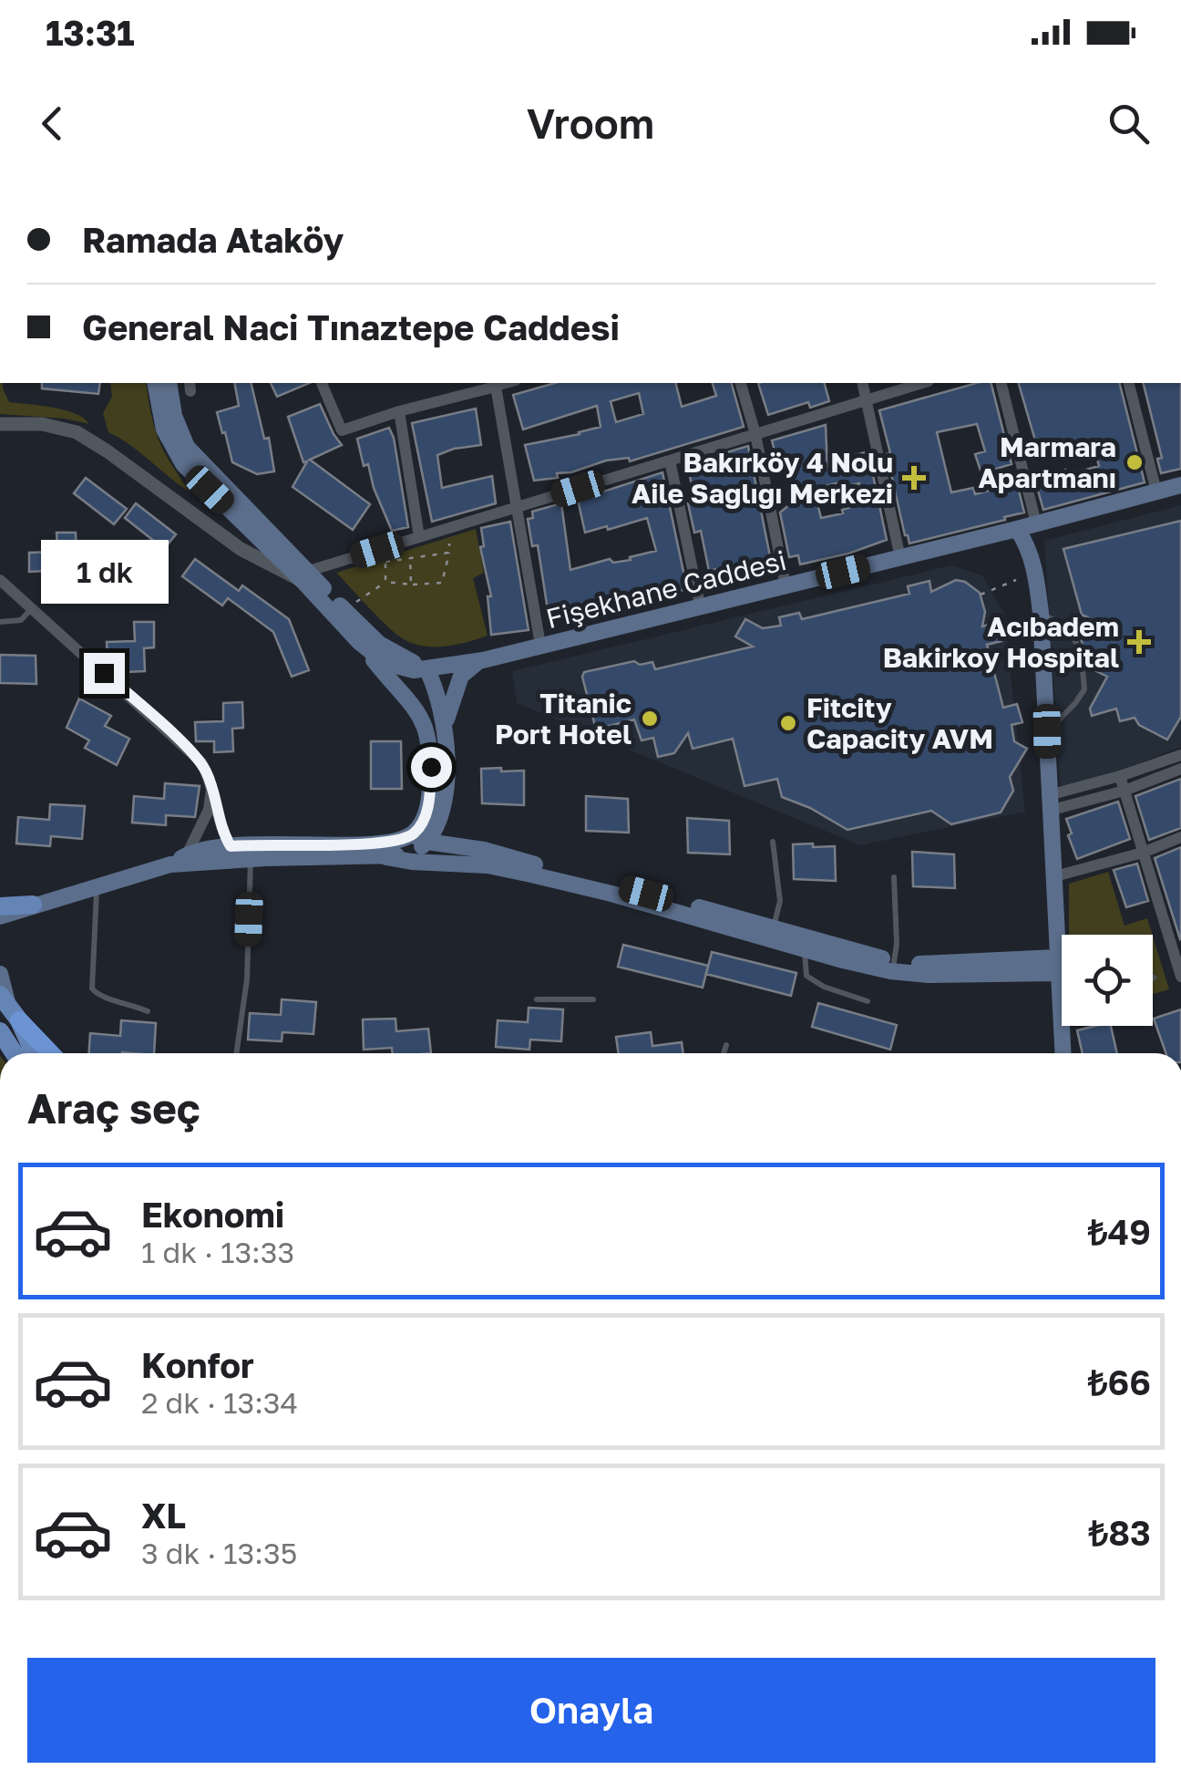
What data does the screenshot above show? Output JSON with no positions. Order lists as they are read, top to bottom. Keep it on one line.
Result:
{"streets":{"main road":["Fişekhane Caddesi"]},"places":{"other":["Marmara Apartmanı","Titanic Port Hotel","Fitcity Capacity AVM"],"health":["Bakırköy 4 Nolu Aile Sağlığı Merkezi","Acıbadem Bakirkoy Hospital"]},"page":{"status":"13:31","header":"Vroom","banner":["Ramada Ataköy","General Naci Tınaztepe Caddesi"],"bubble":"1 dk","heading":"Araç seç","list":[{"name":"Ekonomi","note":"1 dk · 13:33","value":"₺49"},{"name":"Konfor","note":"2 dk · 13:34","value":"₺66"},{"name":"XL","note":"3 dk · 13:35","value":"₺83"}],"buttons":"Onayla"}}
